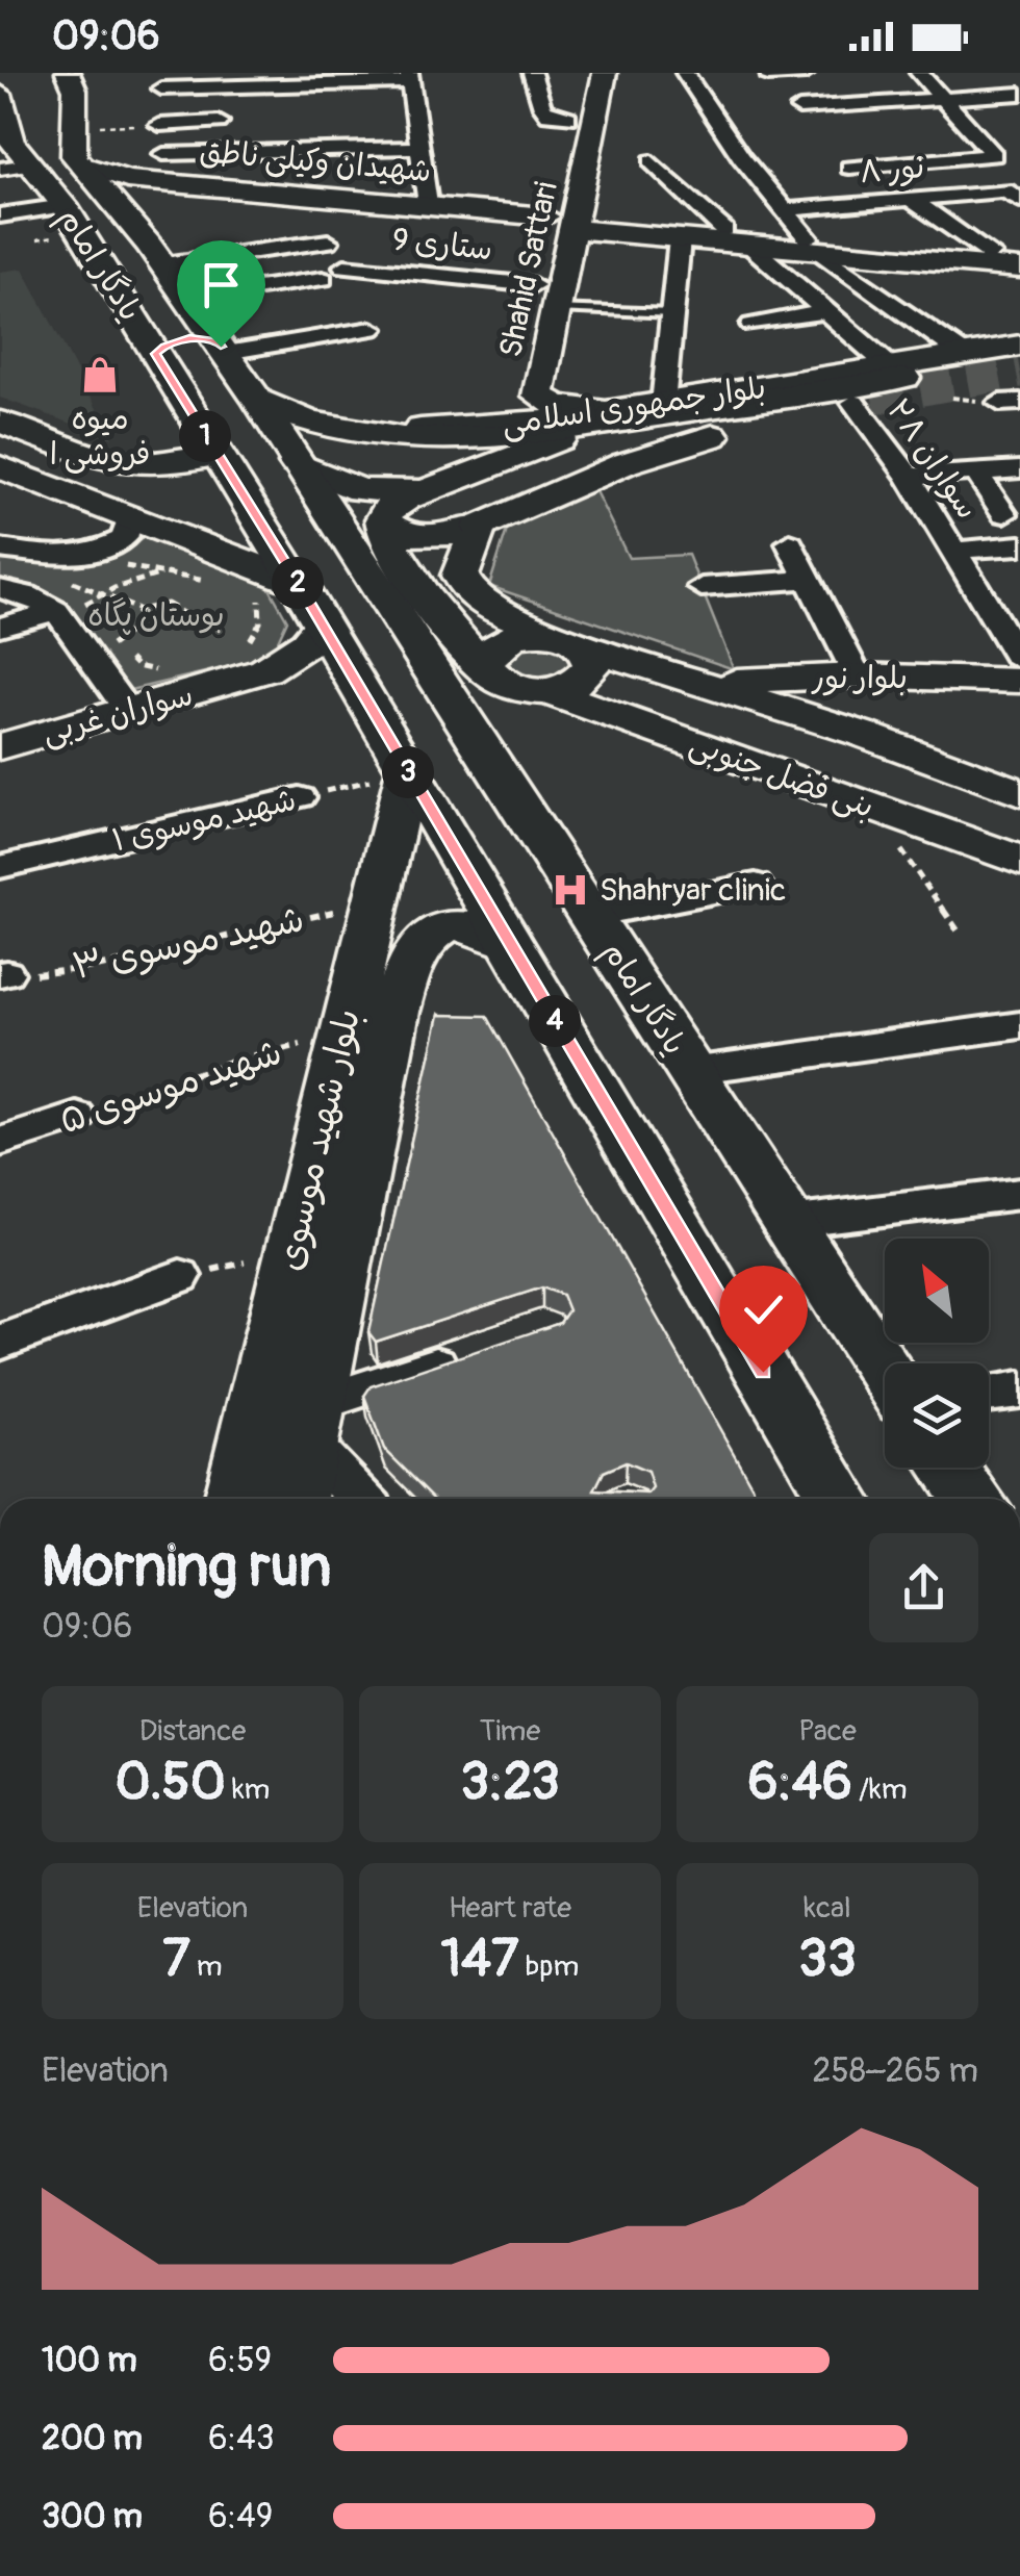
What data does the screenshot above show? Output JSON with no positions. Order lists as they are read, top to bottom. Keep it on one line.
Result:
{"streets":{"main road":["شهیدان وکیلی ناطق","یادگار امام","Shahid Sattari","بلوار جمهوری اسلامی","بلوار نور","سواران غربی","بنی فضل جنوبی","بلوار شهید موسوی"],"street":["نور ۸","ستاری 9","سواران ۲۸","شهید موسوی ۱","شهید موسوی ۵"],"path":["شهید موسوی ۳"]},"crossings":[["شهیدان وکیلی ناطق","یادگار امام"],["شهیدان وکیلی ناطق","Shahid Sattari"],["ستاری 9","Shahid Sattari"],["یادگار امام","بلوار جمهوری اسلامی"],["یادگار امام","شهید موسوی ۱"],["یادگار امام","بلوار شهید موسوی"],["Shahid Sattari","بلوار جمهوری اسلامی"],["بلوار نور","بنی فضل جنوبی"],["شهید موسوی ۱","بلوار شهید موسوی"],["شهید موسوی ۳","بلوار شهید موسوی"],["شهید موسوی ۵","بلوار شهید موسوی"]],"parks":["بوستان پگاه"],"places":{"shop":["میوه فروشی ا"],"hospital":["Shahryar clinic"]},"north":"top left","page":{"status":"09:06","pins":["1","2","3","4"],"heading":["Morning run","09:06"],"stats":[["Distance","0.50 km"],["Time","3:23"],["Pace","6:46 /km"],["Elevation","7 m"],["Heart rate","147 bpm"],["kcal","33"]],"chart":["Elevation","258–265 m"],"list":[{"name":"100 m","note":"6:59"},{"name":"200 m","note":"6:43"},{"name":"300 m","note":"6:49"}]}}
